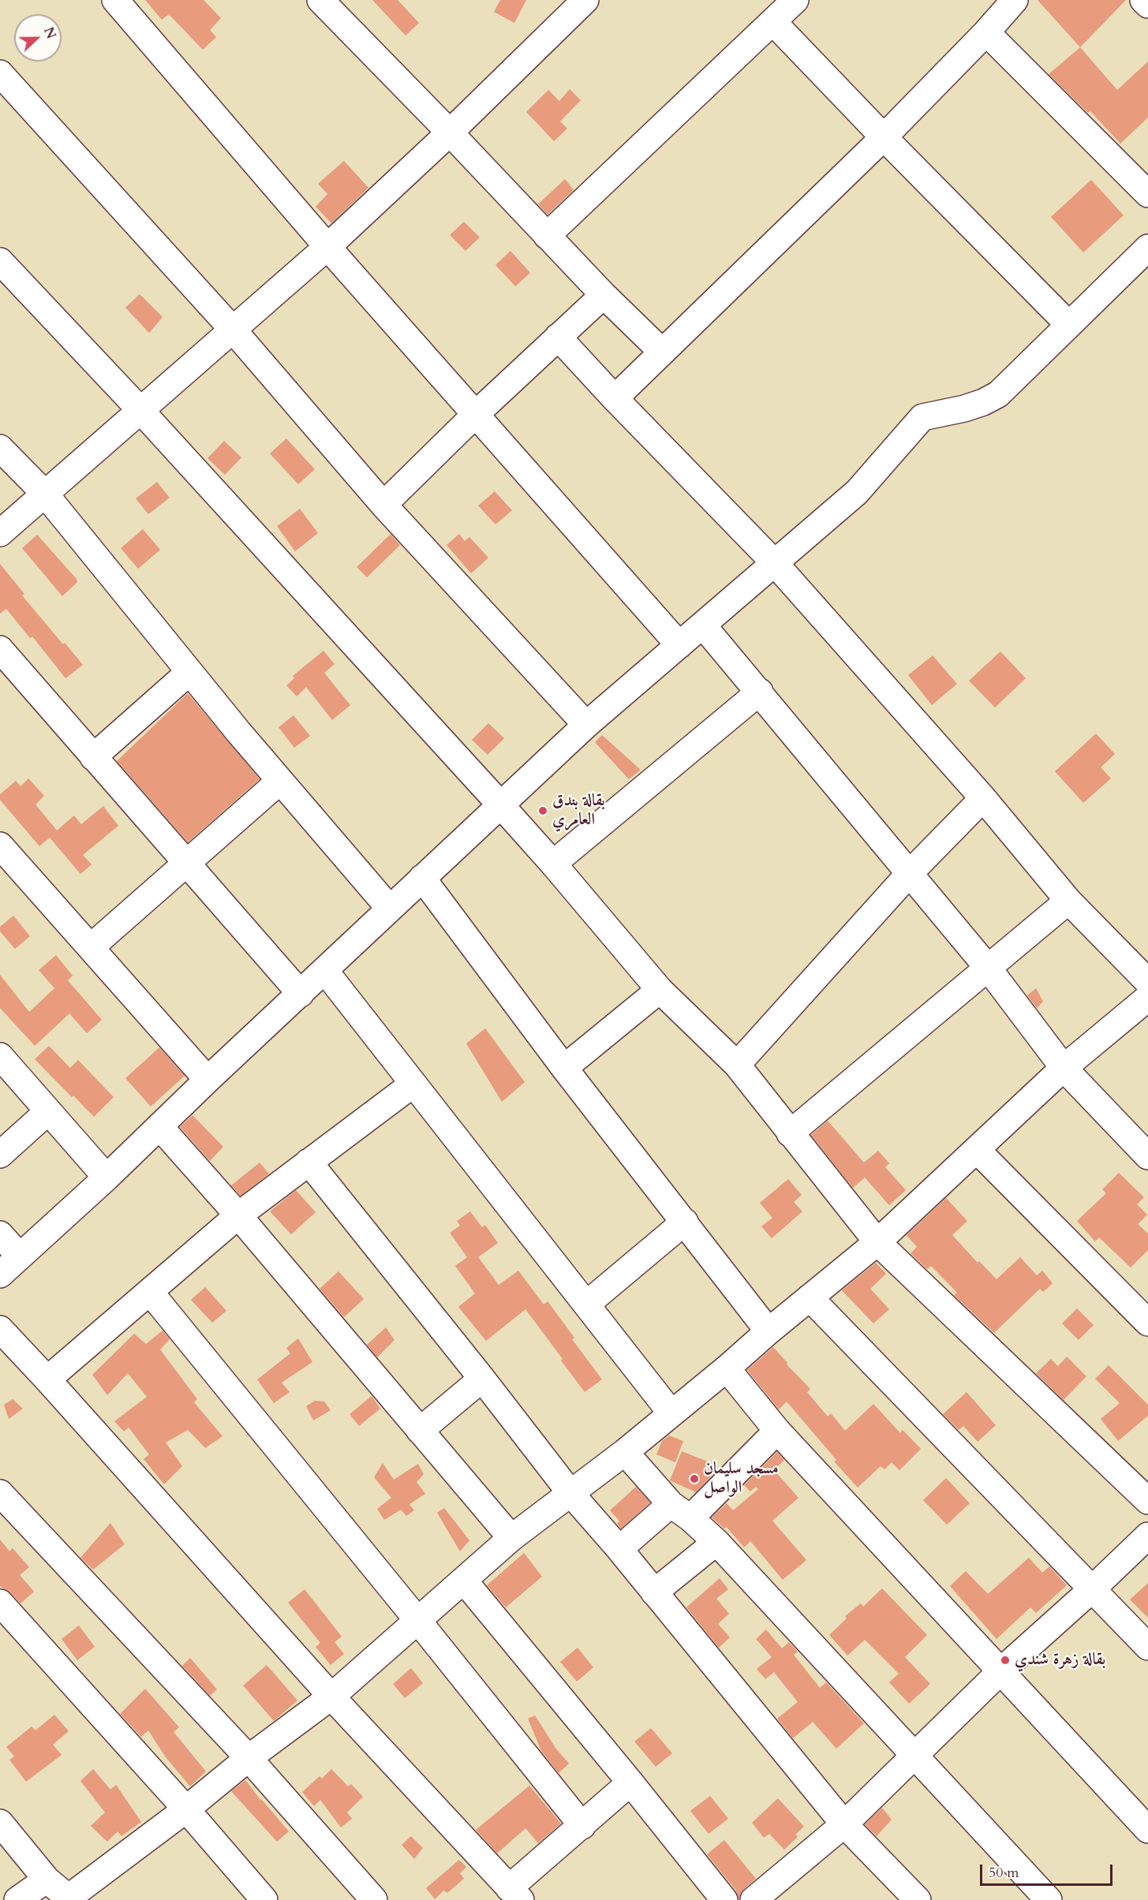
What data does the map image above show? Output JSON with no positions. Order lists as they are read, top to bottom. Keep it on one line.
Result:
{"places":["بقالة بندق العامري","مسجد سليمان الواصل","بقالة زهرة شندي"],"scale_bar":"50 m","north":"right"}
